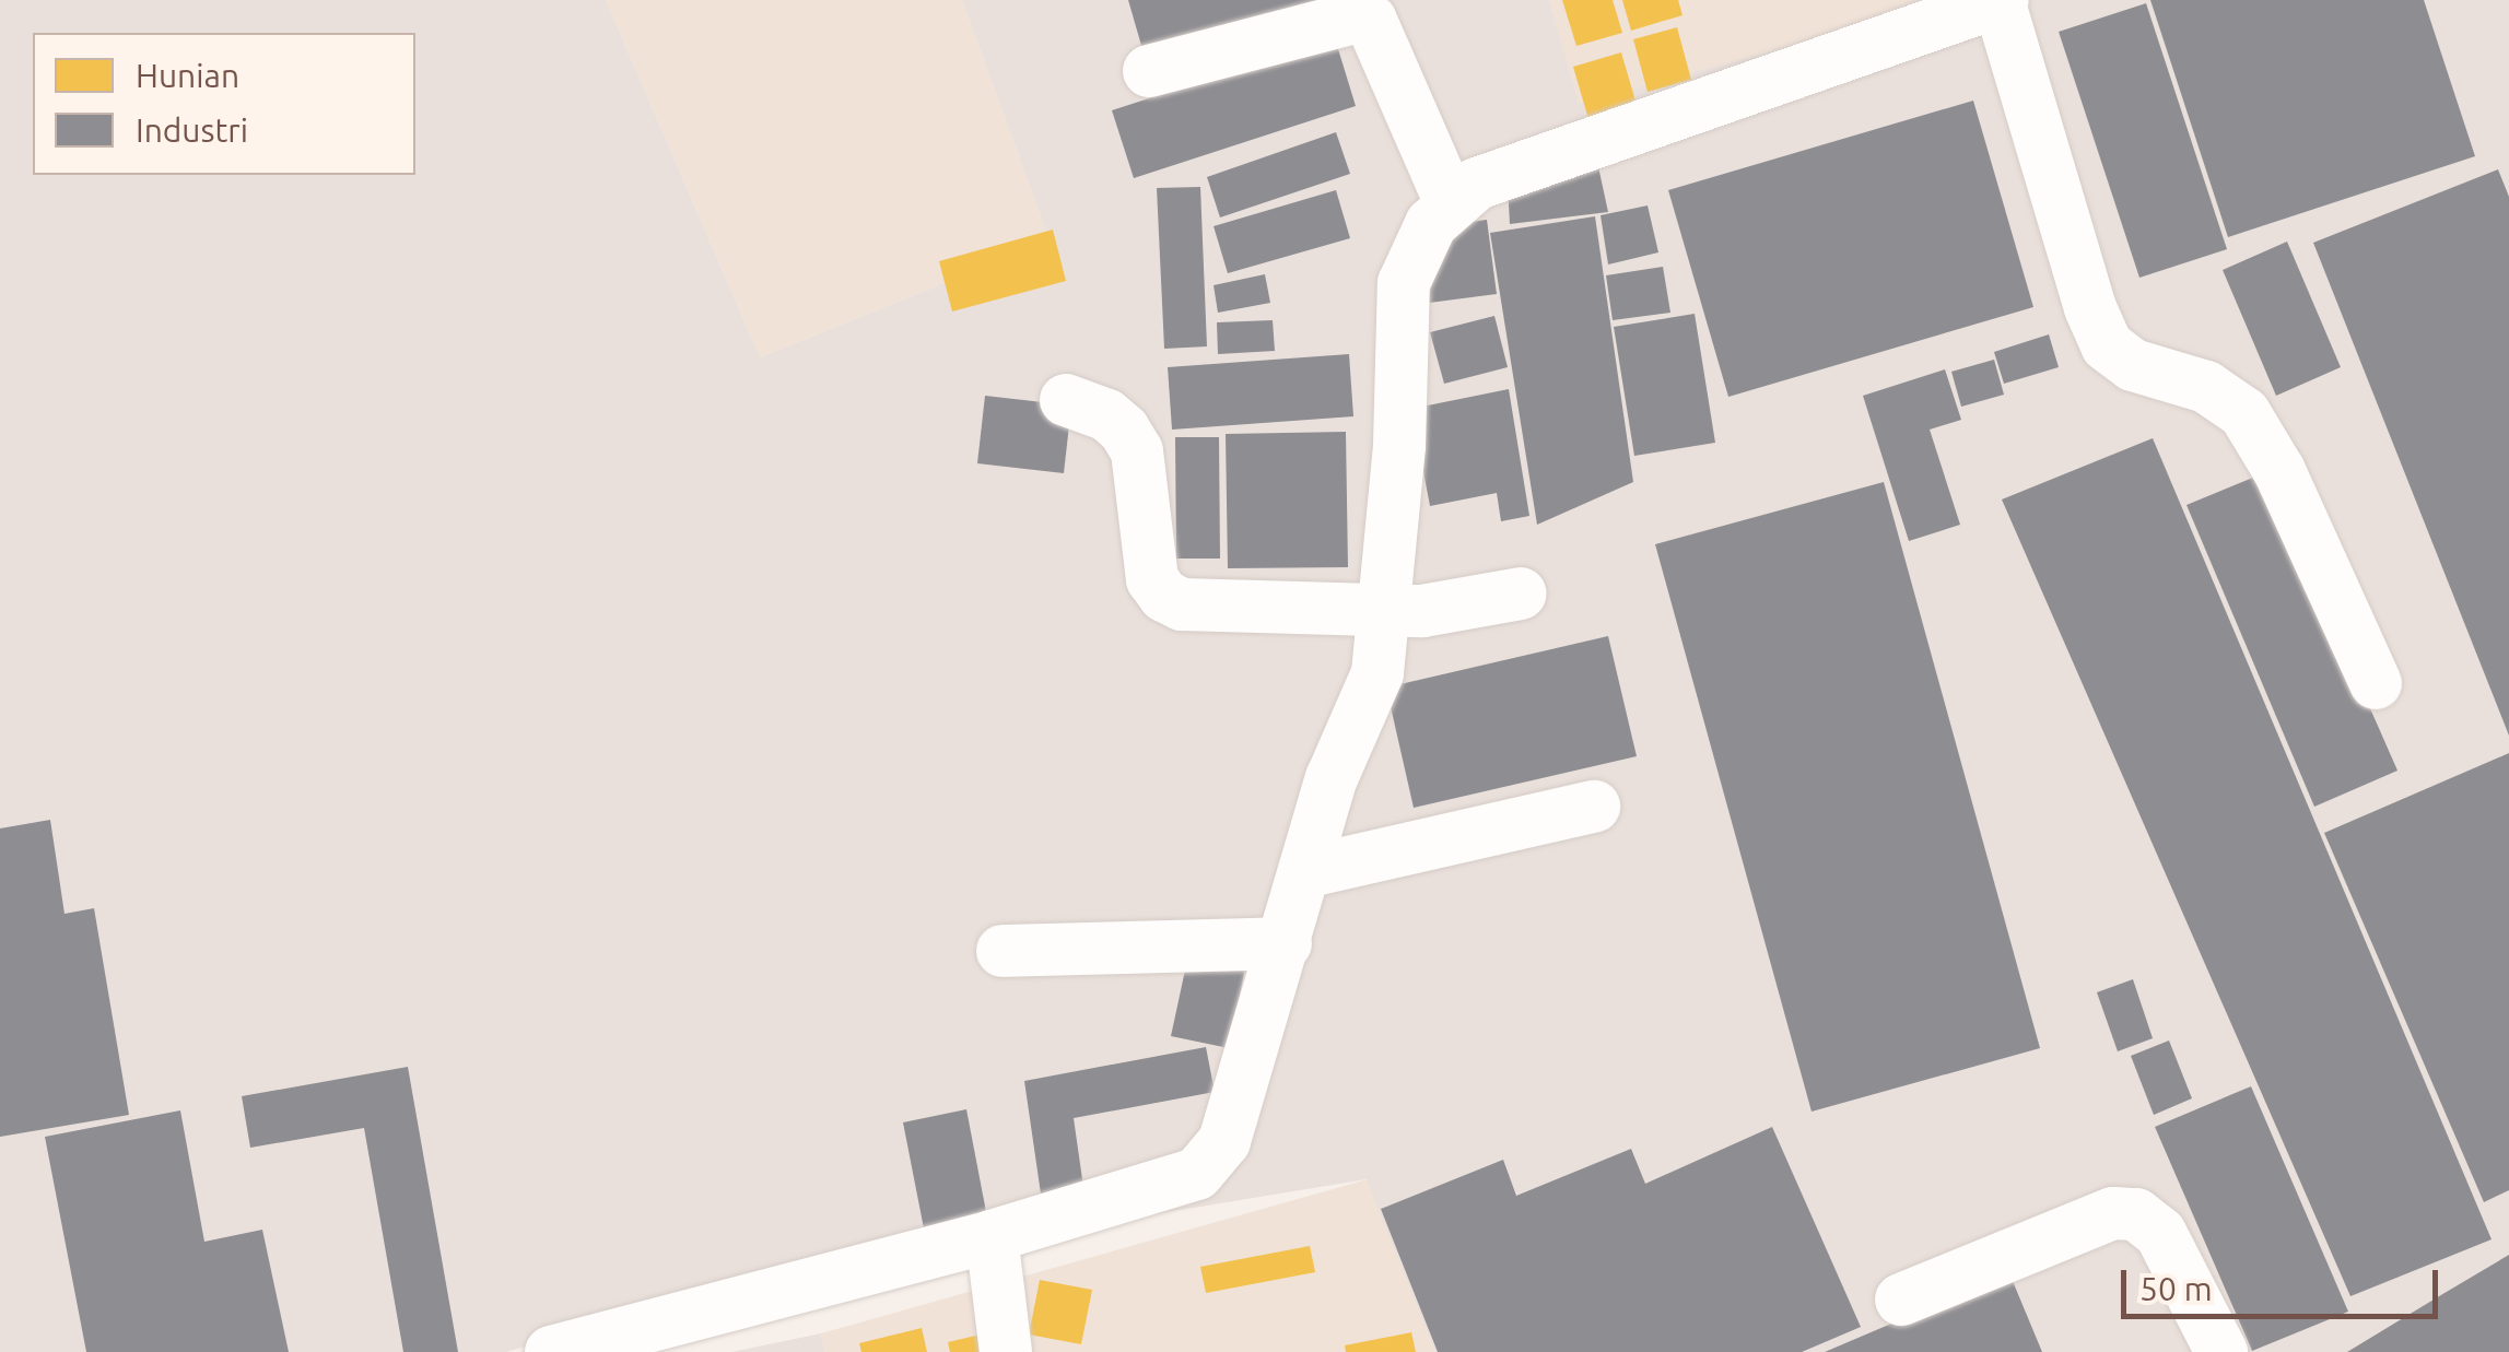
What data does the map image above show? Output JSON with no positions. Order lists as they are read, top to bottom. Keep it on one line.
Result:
{"legend":["Hunian","Industri"],"scale_bar":"50 m"}
